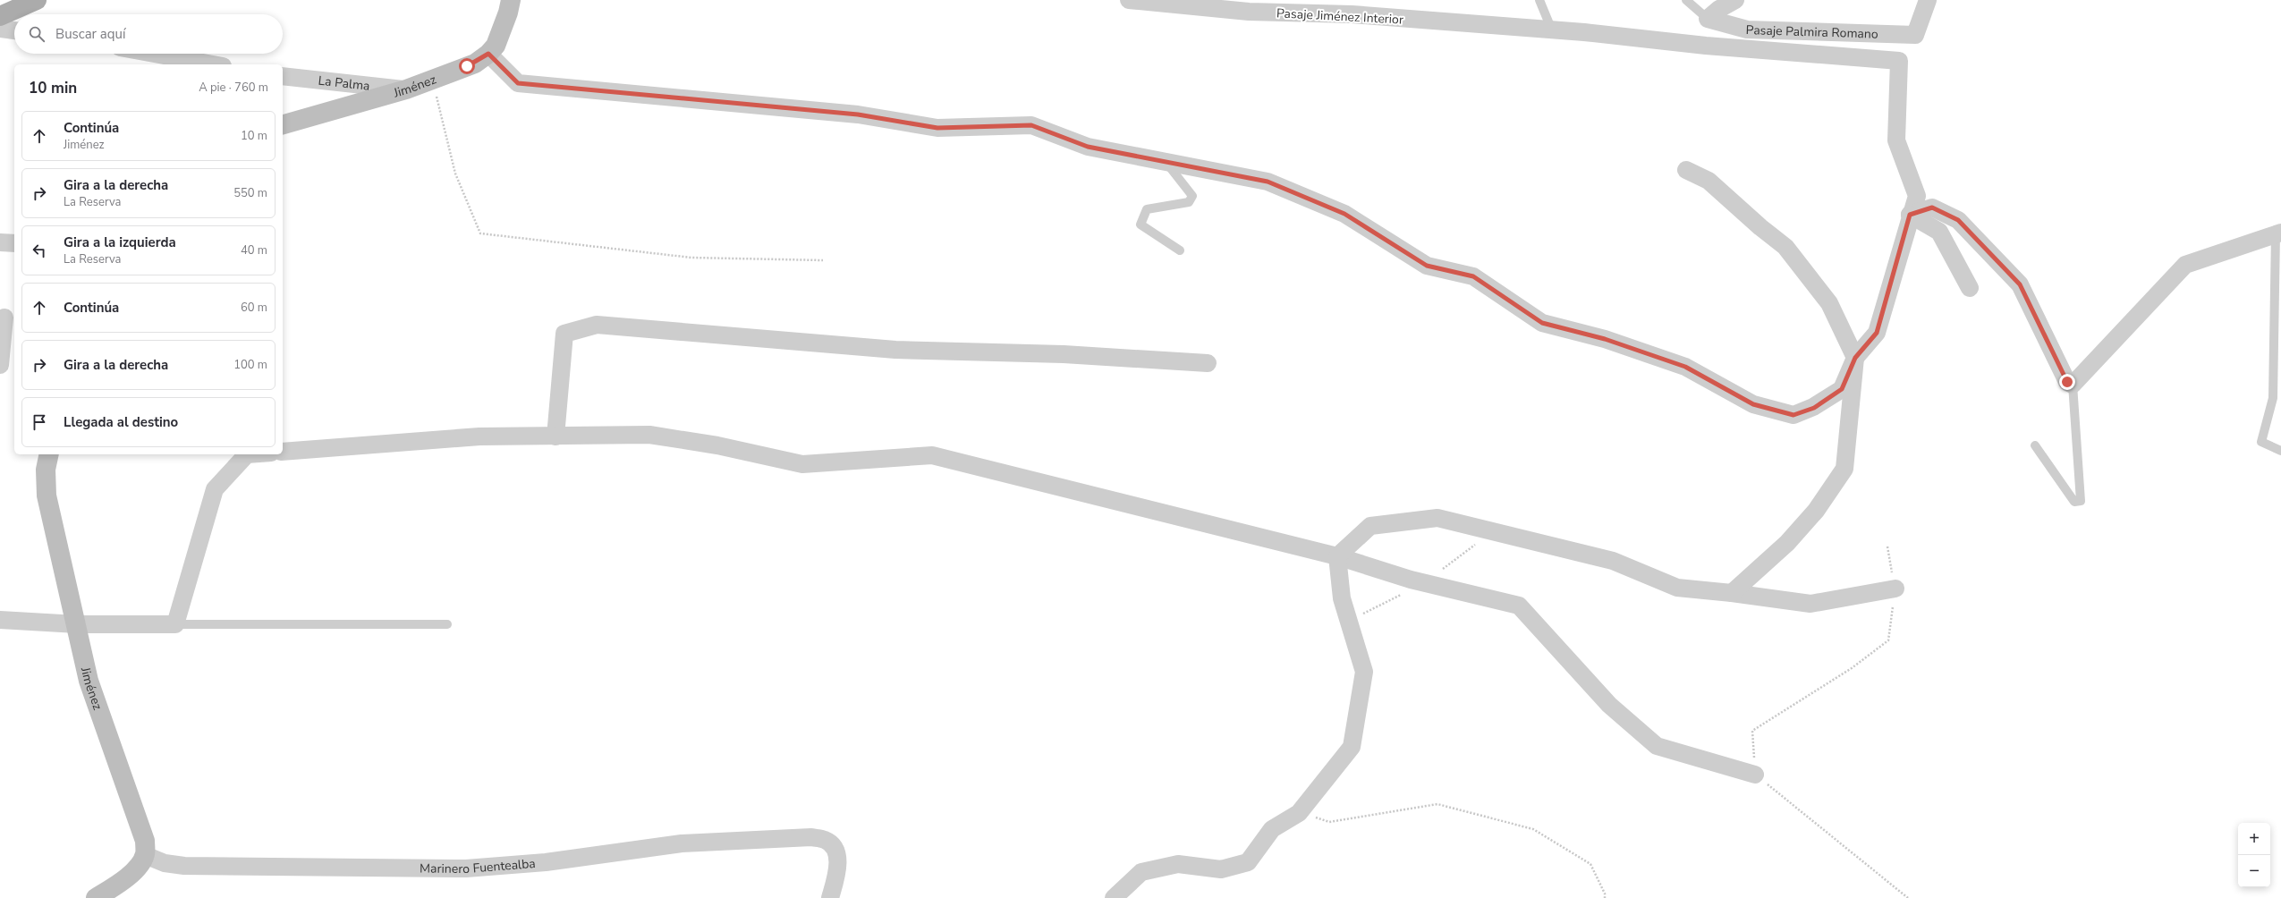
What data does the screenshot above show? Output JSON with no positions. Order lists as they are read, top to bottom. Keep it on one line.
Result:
{"streets":{"street":["Pasaje Jiménez Interior","Pasaje Palmira Romano","La Palma","Jiménez","Marinero Fuentealba"]},"crossings":[["La Palma","Jiménez"],["Jiménez","Marinero Fuentealba"]],"page":{"search":"Buscar aquí","heading":["10 min","A pie · 760 m"],"list":[["Continúa","Jiménez","10 m"],["Gira a la derecha","La Reserva","550 m"],["Gira a la izquierda","La Reserva","40 m"],["Continúa","60 m"],["Gira a la derecha","100 m"],"Llegada al destino"],"map_buttons":["+","−"]}}
